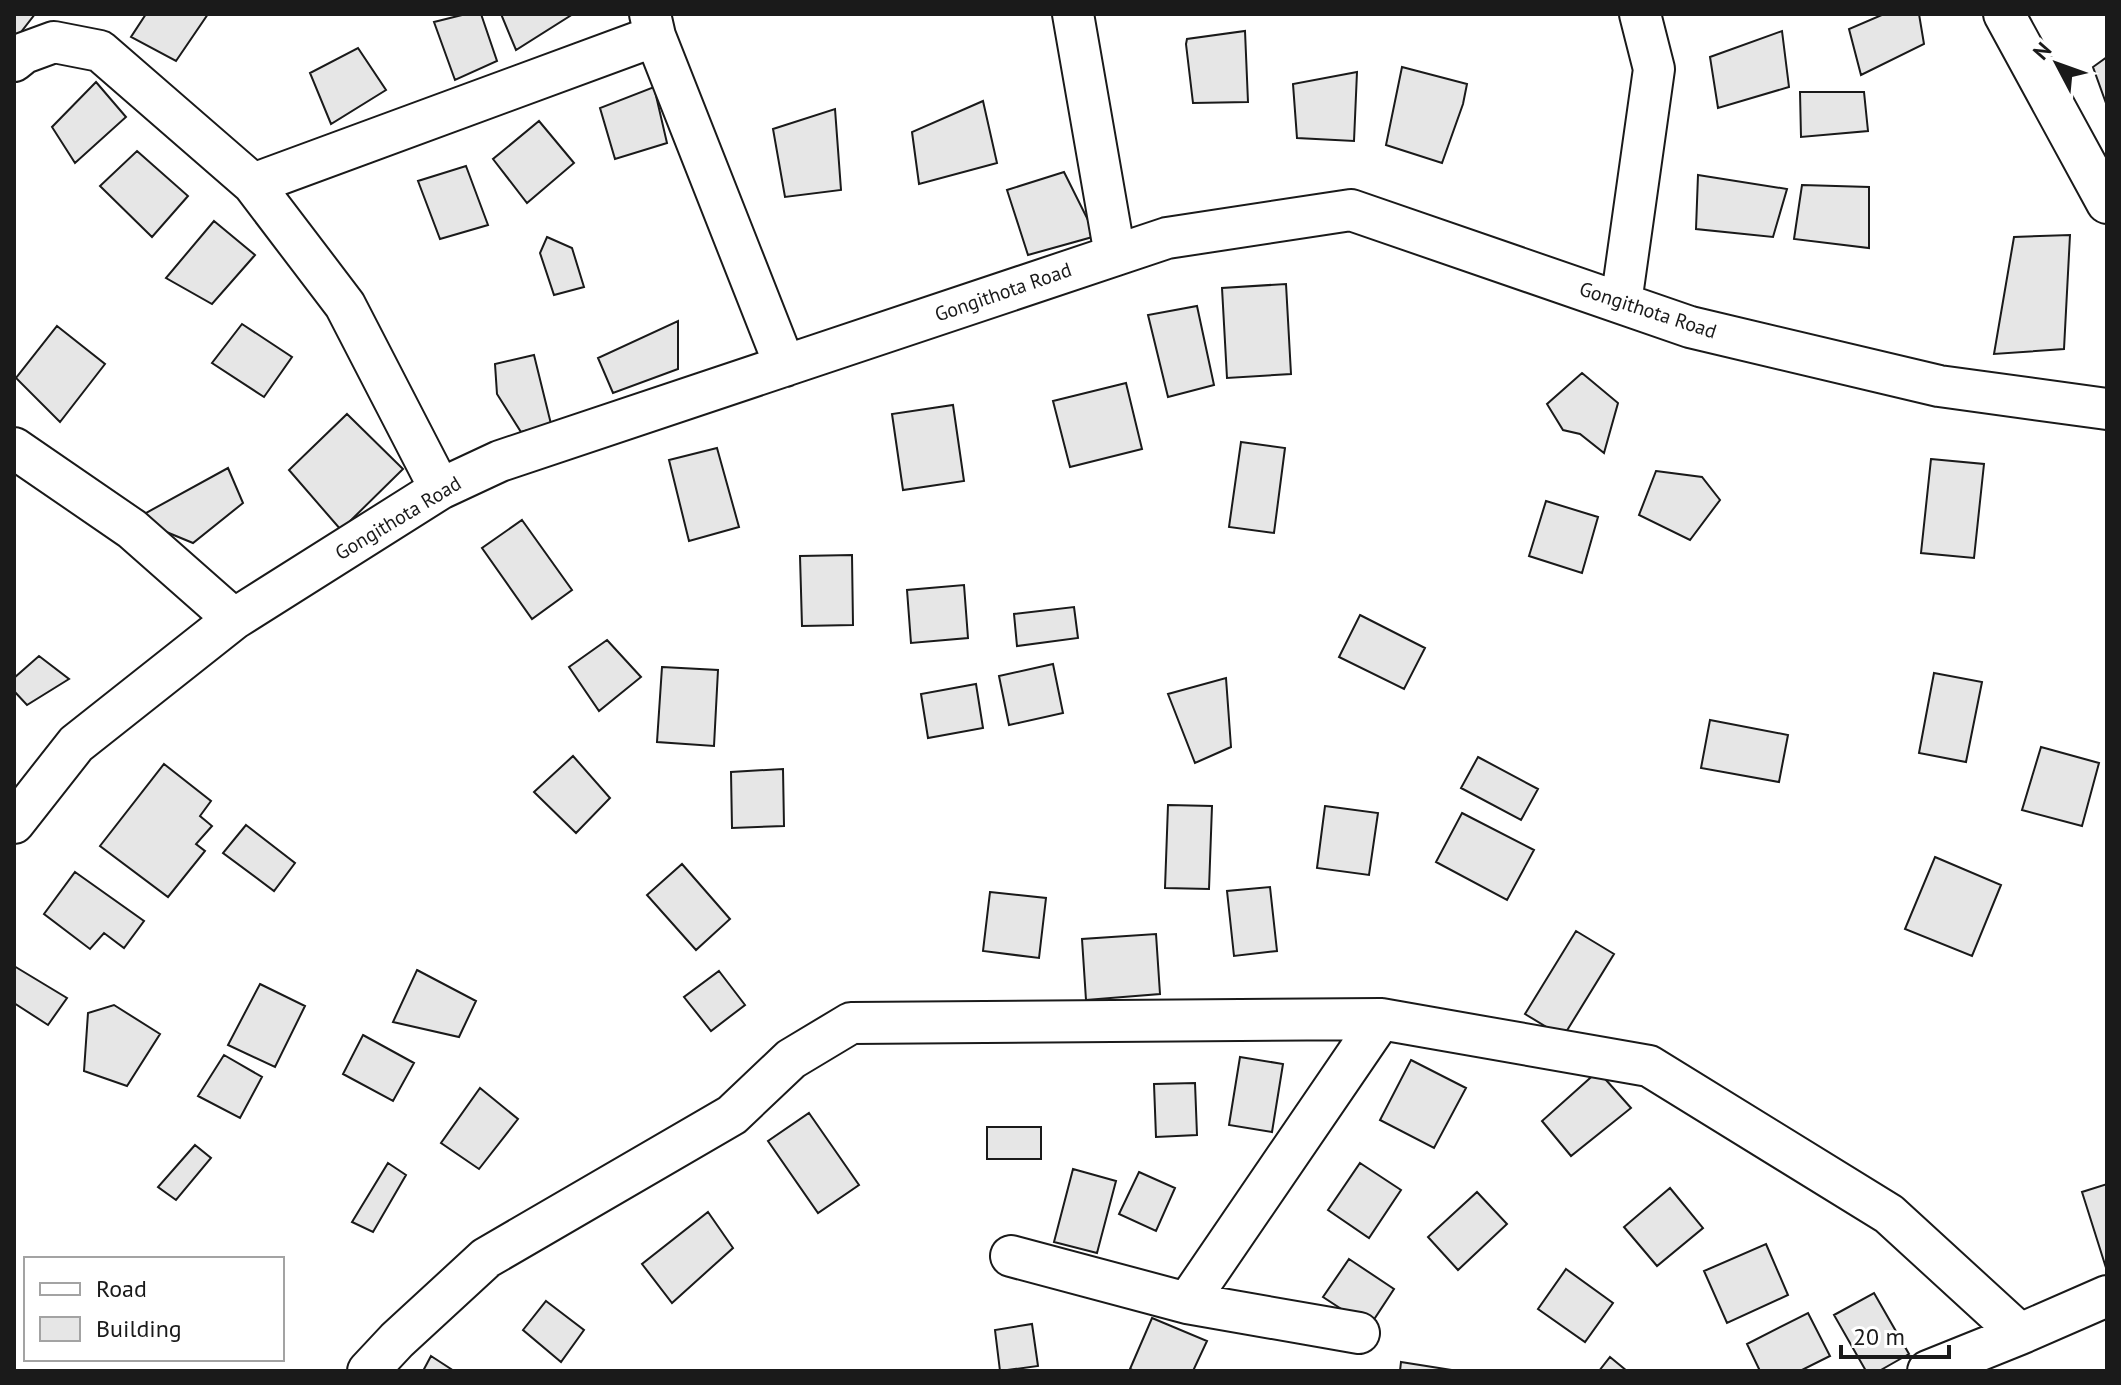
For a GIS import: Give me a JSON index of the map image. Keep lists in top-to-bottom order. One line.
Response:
{"streets":{"street":["Gongithota Road"]},"legend":["Road","Building"],"scale_bar":"20 m","north":"top left"}
